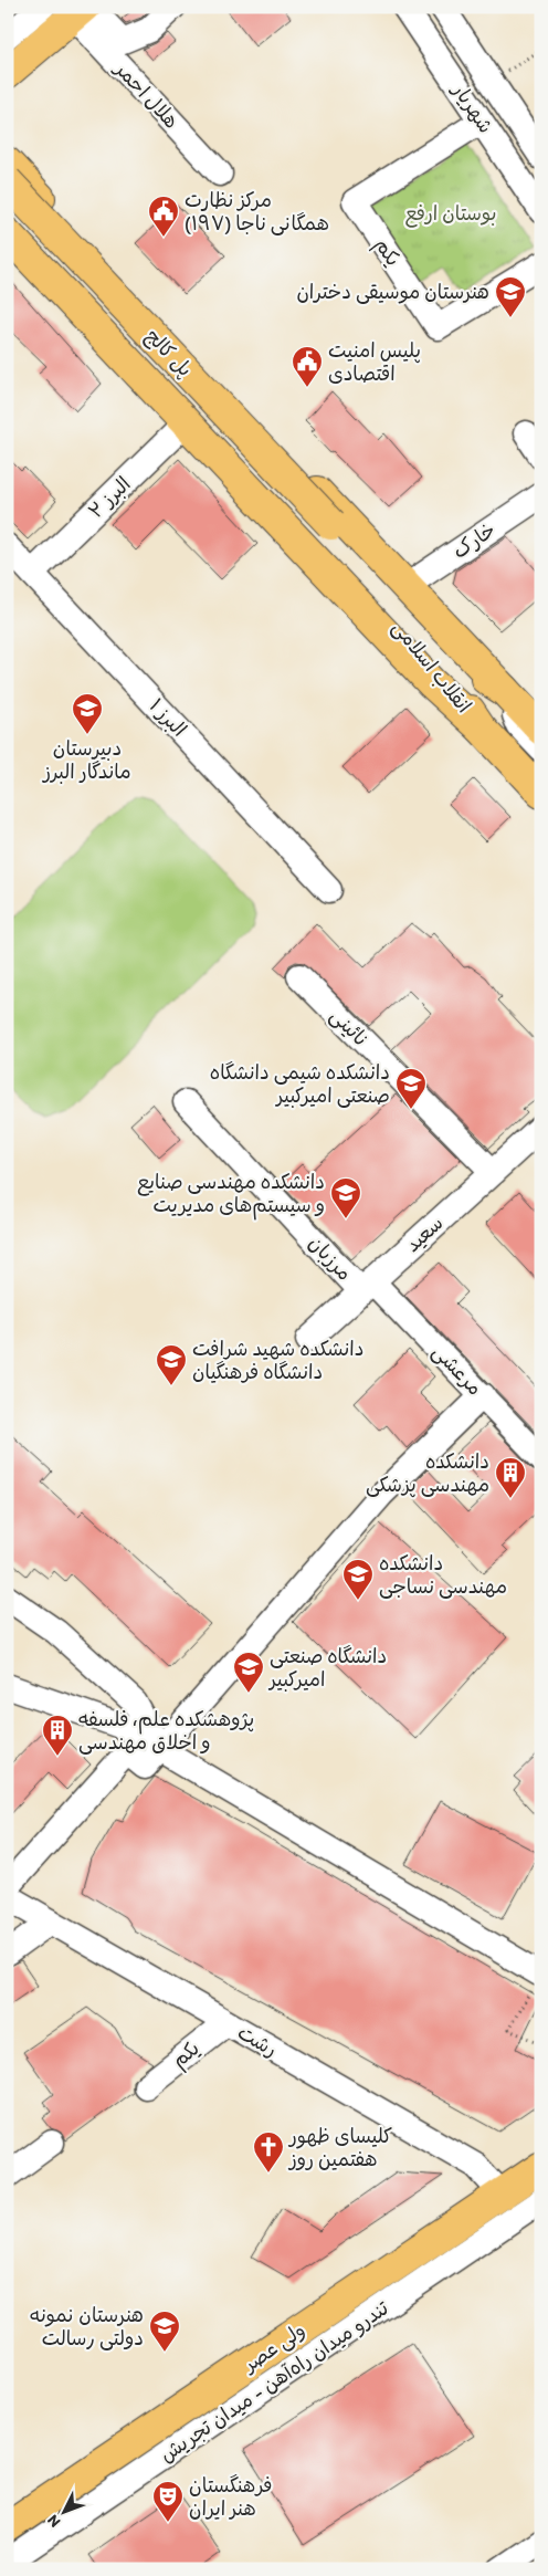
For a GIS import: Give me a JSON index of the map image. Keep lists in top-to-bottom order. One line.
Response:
{"streets":{"main road":["پل کالج","انقلاب اسلامی","ولی عصر"],"street":["هلال احمر","شهریار","یکم","البرز ۲","خارک","البرز ۱","نائینی","سعید","مرزبان","مرعشی","رشت","تندرو میدان راه‌آهن - میدان تجریش"]},"crossings":[["شهریار","یکم"],["یکم","رشت"],["پل کالج","انقلاب اسلامی"],["البرز ۲","البرز ۱"],["نائینی","سعید"],["سعید","مرزبان"],["سعید","مرعشی"],["مرزبان","مرعشی"],["رشت","ولی عصر"]],"parks":["بوستان ارفع"],"places":{"public building":["مرکز نظارت همگانی ناجا (۱۹۷)","پلیس امنیت اقتصادی"],"school or university":["هنرستان موسیقی دختران","دبیرستان ماندگار البرز","دانشکده شیمی دانشگاه صنعتی امیرکبیر","دانشکده مهندسی صنایع و سیستم‌های مدیریت","دانشکده شهید شرافت دانشگاه فرهنگیان","دانشکده مهندسی نساجی","دانشگاه صنعتی امیرکبیر","هنرستان نمونه دولتی رسالت"],"building":["دانشکده مهندسی پزشکی","پژوهشکده علم، فلسفه و اخلاق مهندسی"],"church":["کلیسای ظهور هفتمین روز"],"theatre":["فرهنگستان هنر ایران"]},"north":"bottom left"}
